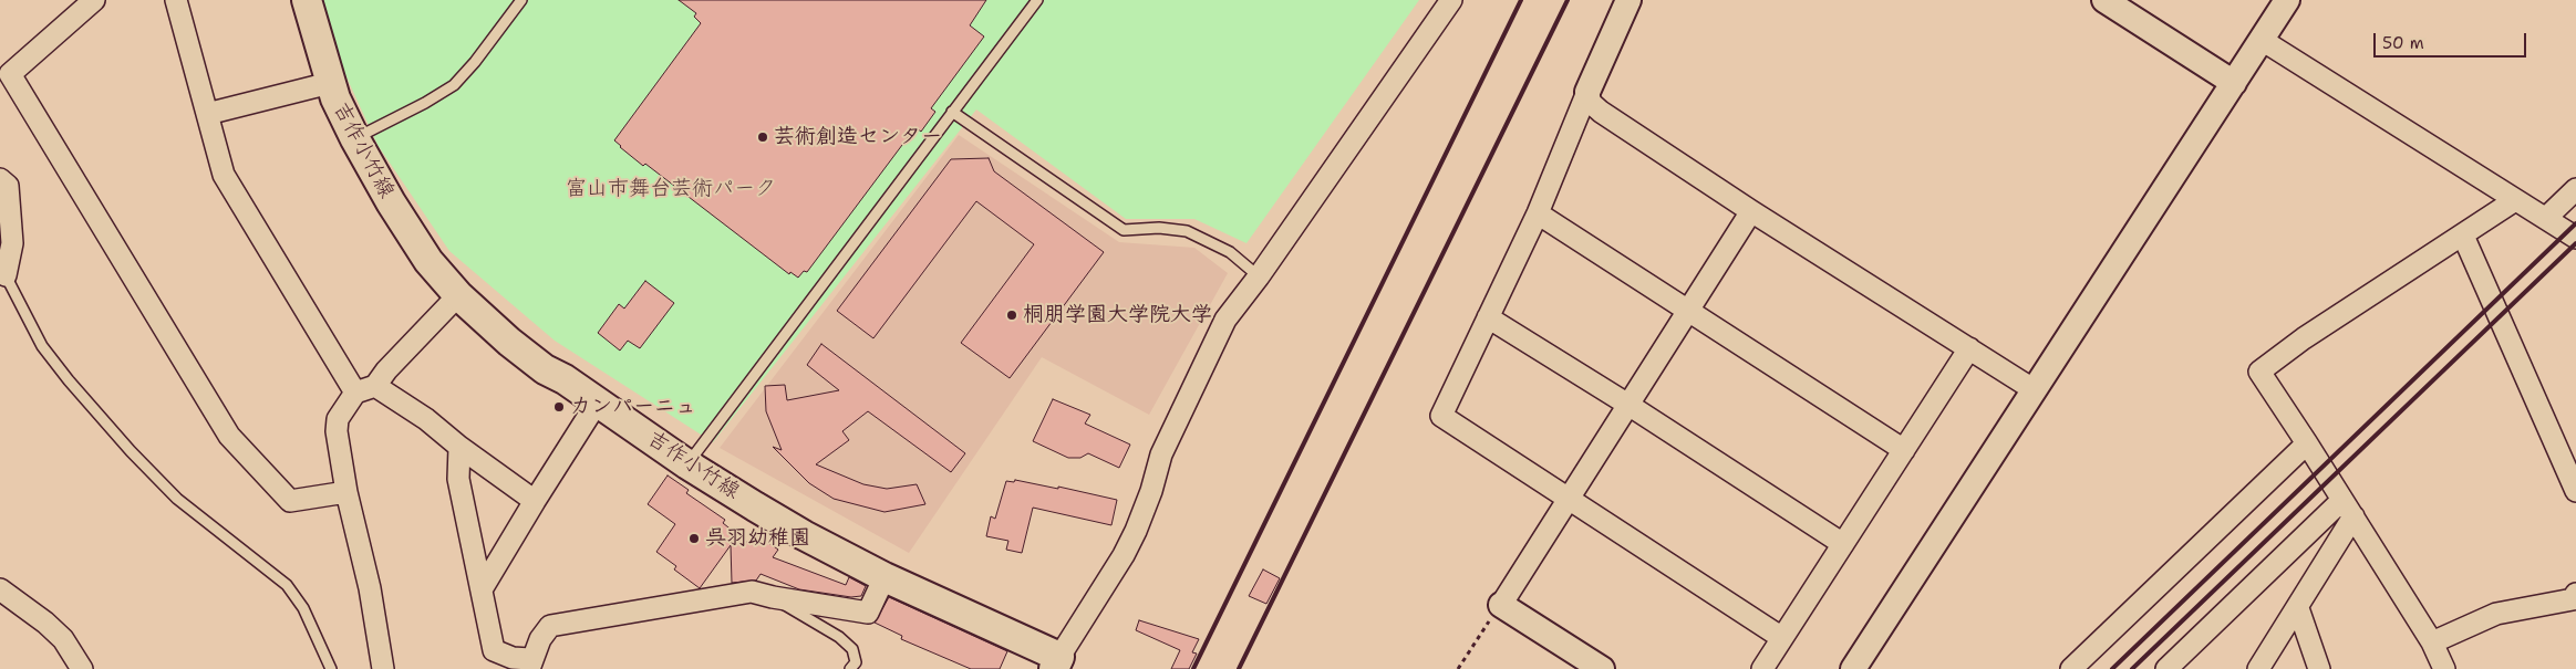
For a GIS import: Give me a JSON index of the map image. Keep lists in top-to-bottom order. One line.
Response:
{"streets":{"main road":["吉作小竹線"]},"parks":["富山市舞台芸術パーク"],"places":["芸術創造センター","桐朋学園大学院大学","カンパーニュ","呉羽幼稚園"],"scale_bar":"50 m"}
